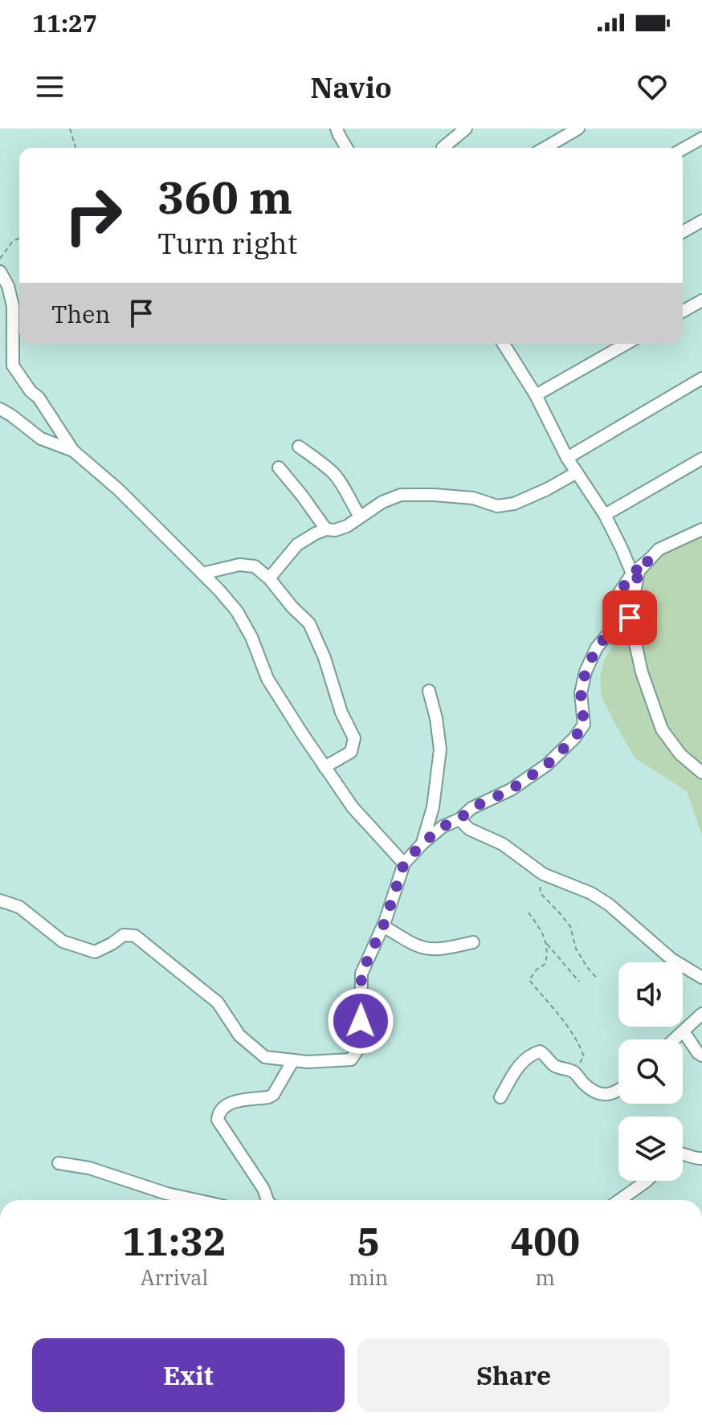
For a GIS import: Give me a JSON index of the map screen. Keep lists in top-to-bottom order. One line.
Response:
{"page":{"status":"11:27","header":"Navio","turn":["360 m","Turn right"],"then":"Then","eta":["11:32","Arrival","5","min","400","m"],"buttons":["Exit","Share"]}}
